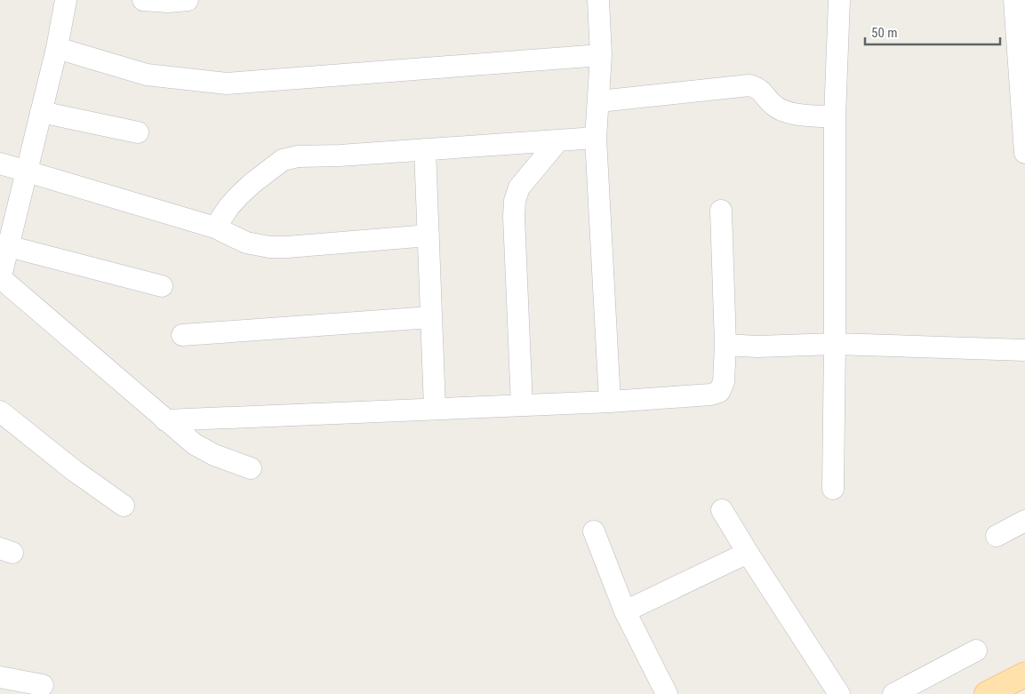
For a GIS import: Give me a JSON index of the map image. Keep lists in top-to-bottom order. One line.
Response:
{"scale_bar":"50 m"}
